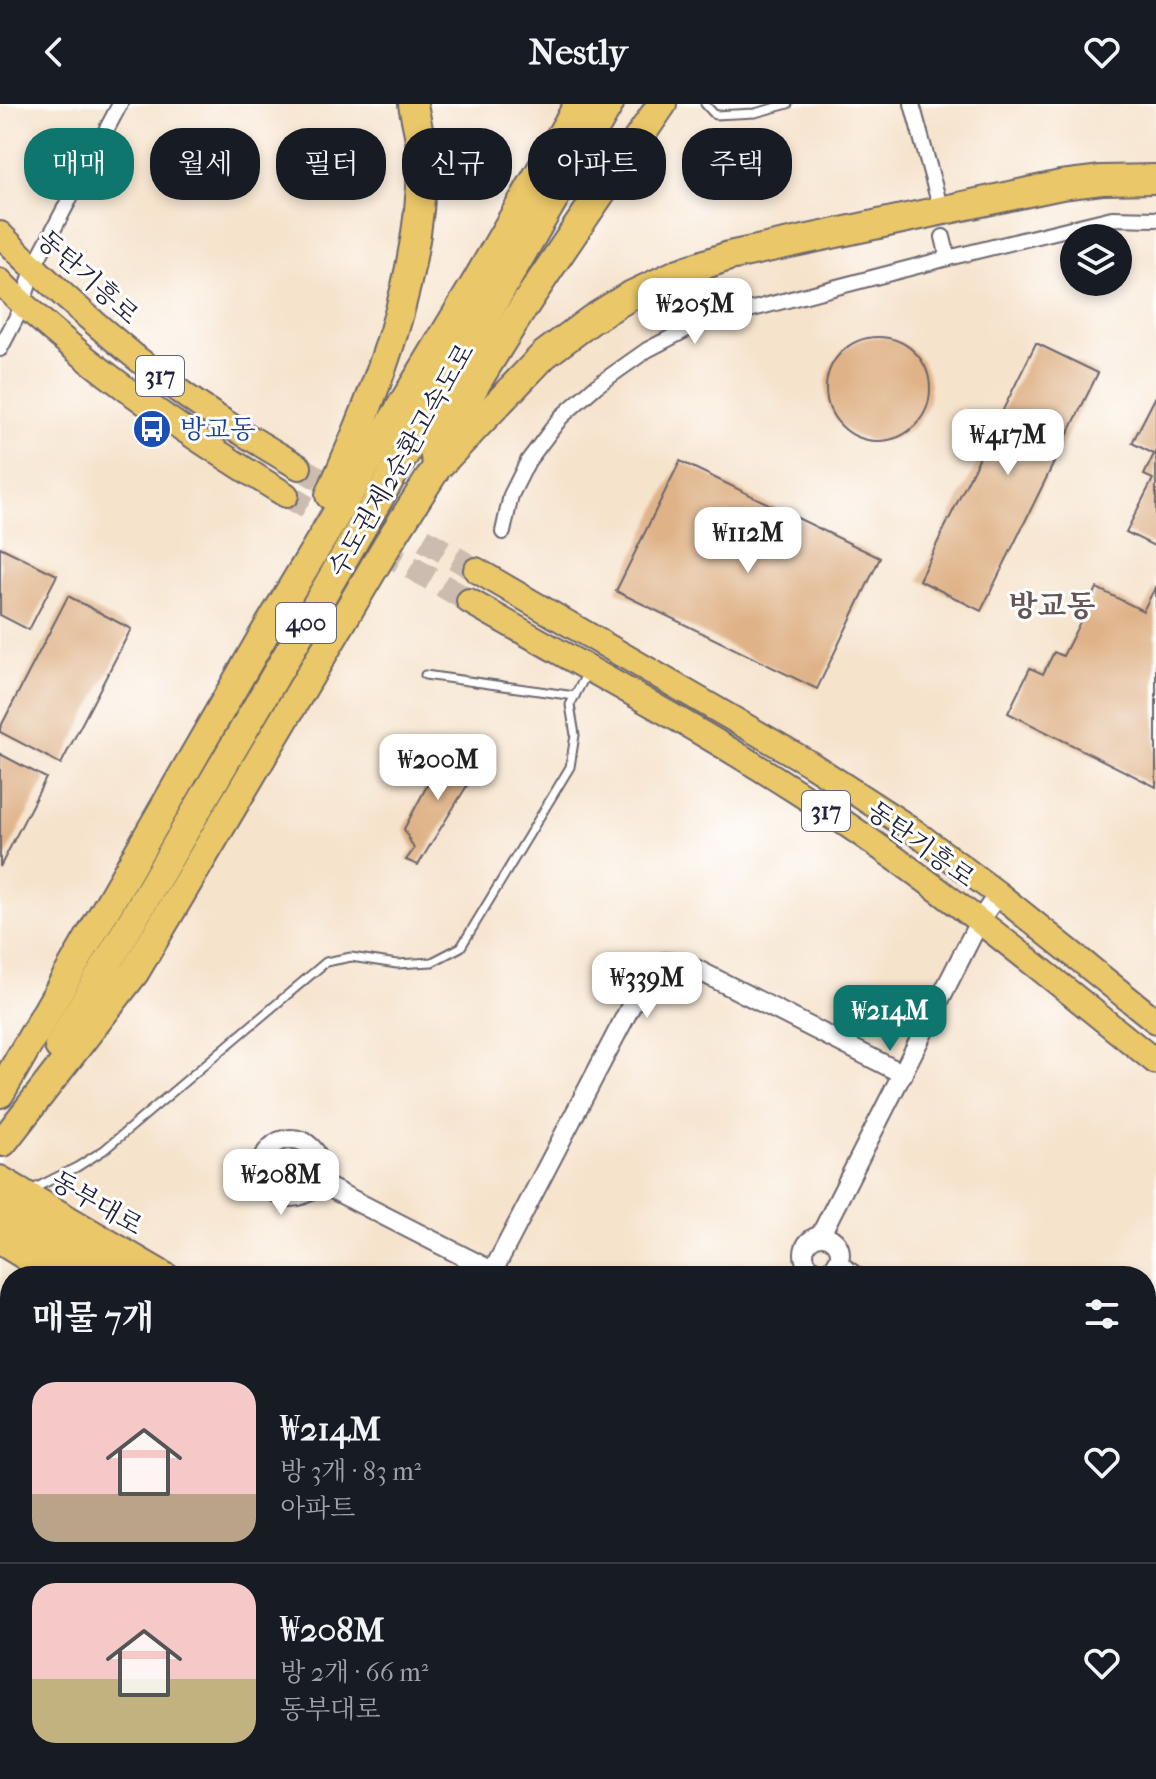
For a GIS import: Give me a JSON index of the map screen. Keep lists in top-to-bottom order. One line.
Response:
{"streets":{"highway":["수도권제2순환고속도로","400"],"main road":["동탄기흥로","317","동부대로"]},"districts":["방교동"],"places":{"bus stop":["방교동"]},"page":{"header":"Nestly","chip":["매매","월세","필터","신규","아파트","주택"],"price":["₩205M","₩417M","₩112M","₩200M","₩339M","₩214M","₩208M"],"heading":"매물 7개","list":[{"name":"₩214M","note":"방 3개 · 83 m² · 아파트"},{"name":"₩208M","note":"방 2개 · 66 m² · 동부대로"}]}}
